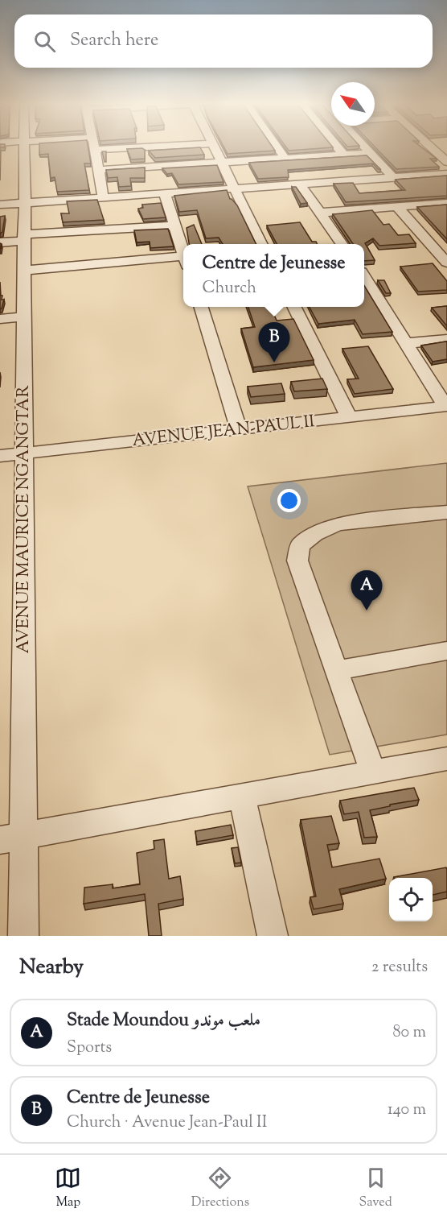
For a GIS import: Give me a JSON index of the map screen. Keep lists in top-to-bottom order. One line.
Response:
{"streets":{"street":["AVENUE JEAN-PAUL II","AVENUE MAURICE NGANGTAR"]},"crossings":[["AVENUE JEAN-PAUL II","AVENUE MAURICE NGANGTAR"]],"north":"top left","page":{"search":"Search here","popup":["Centre de Jeunesse","Church"],"pins":["B","A"],"heading":["Nearby","2 results"],"list":[{"mark":"A","name":"Stade Moundou ملعب موندو","note":"Sports","value":"80 m"},{"mark":"B","name":"Centre de Jeunesse","note":"Church · Avenue Jean-Paul II","value":"140 m"}],"nav":["Map","Directions","Saved"]}}
